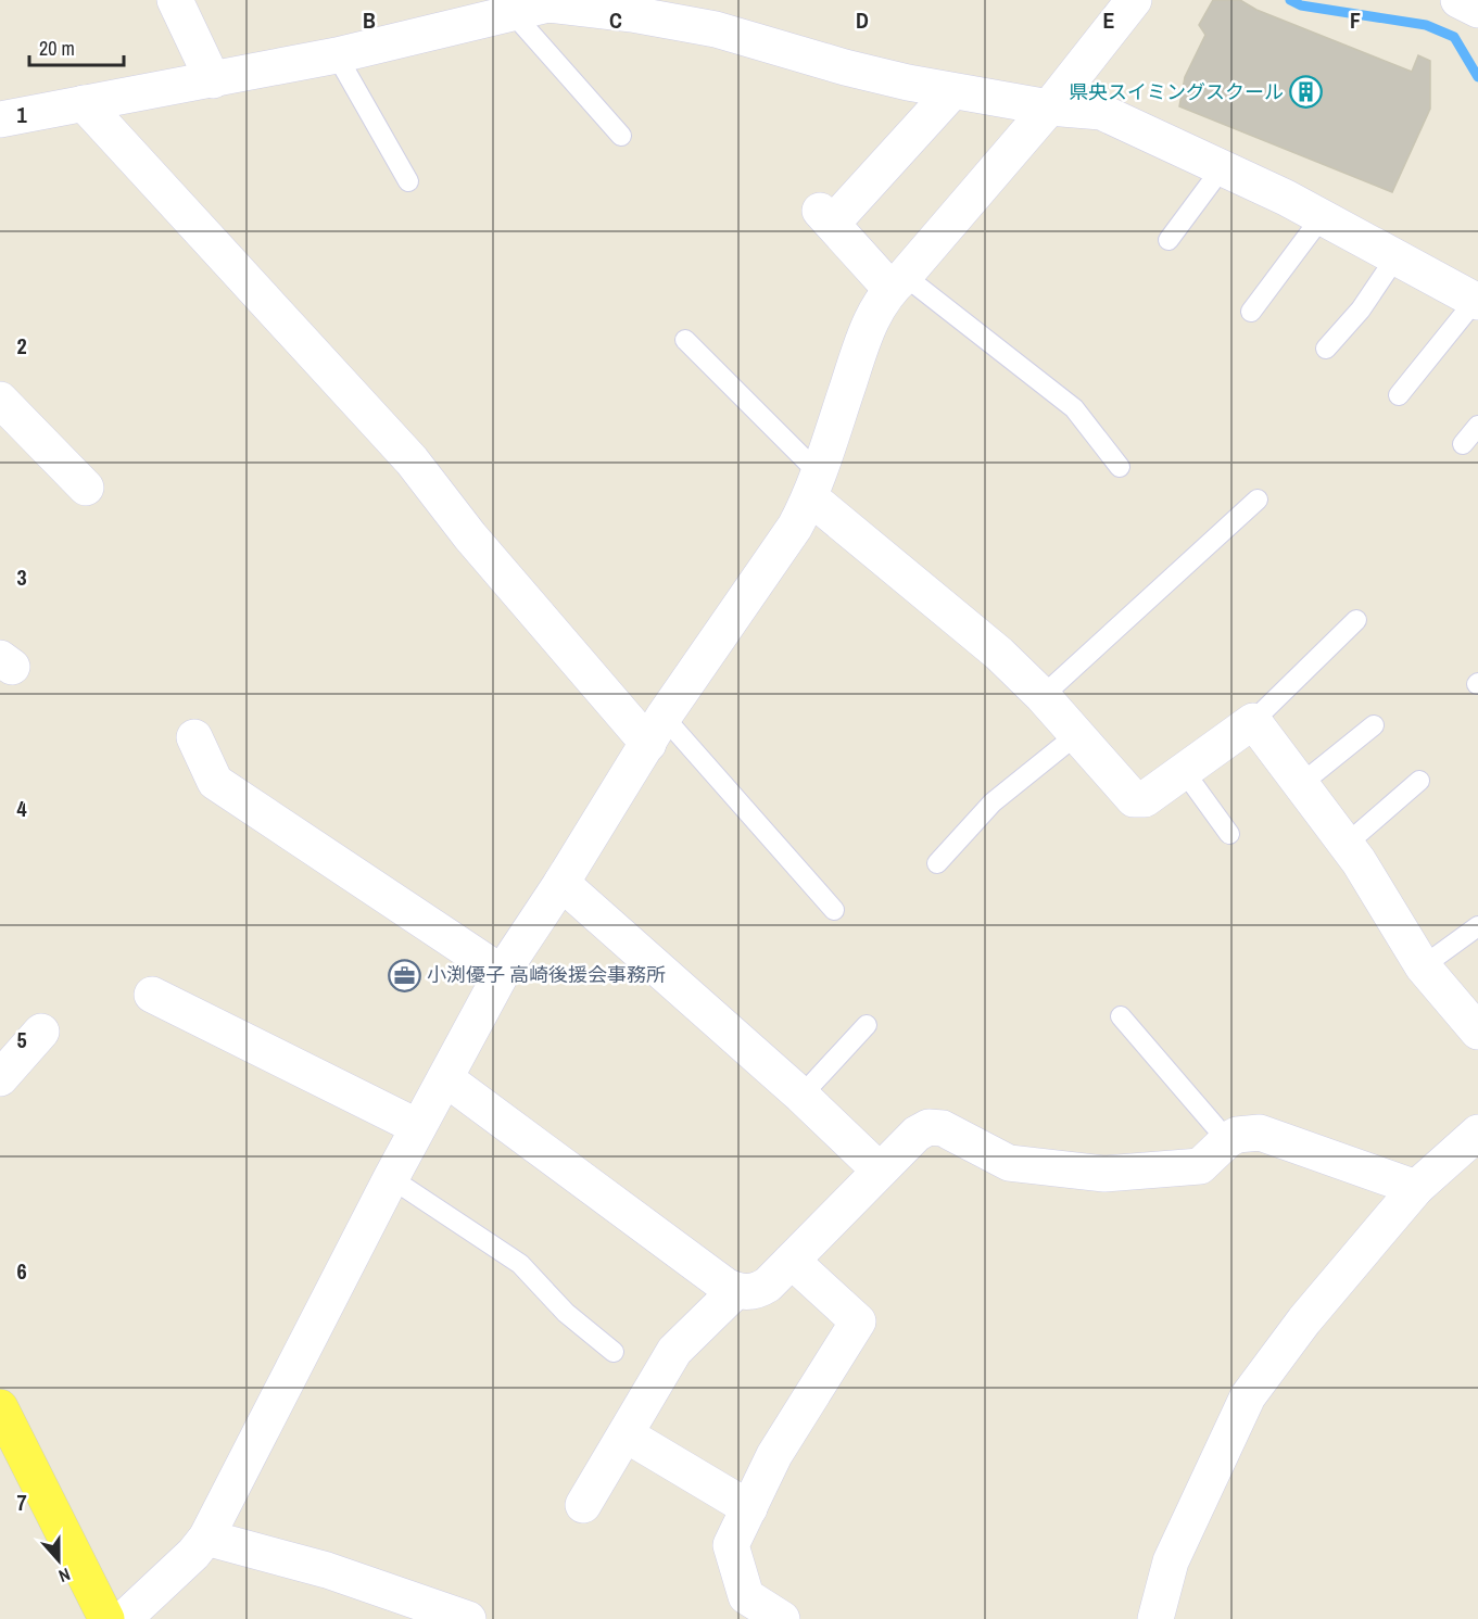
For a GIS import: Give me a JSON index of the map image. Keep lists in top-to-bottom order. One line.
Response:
{"places":{"building":["県央スイミングスクール"],"office":["小渕優子 高崎後援会事務所"]},"scale_bar":"20 m","north":"bottom","grid":{"columns":["B","C","D","E","F"],"rows":["1","2","3","4","5","6","7"]}}
